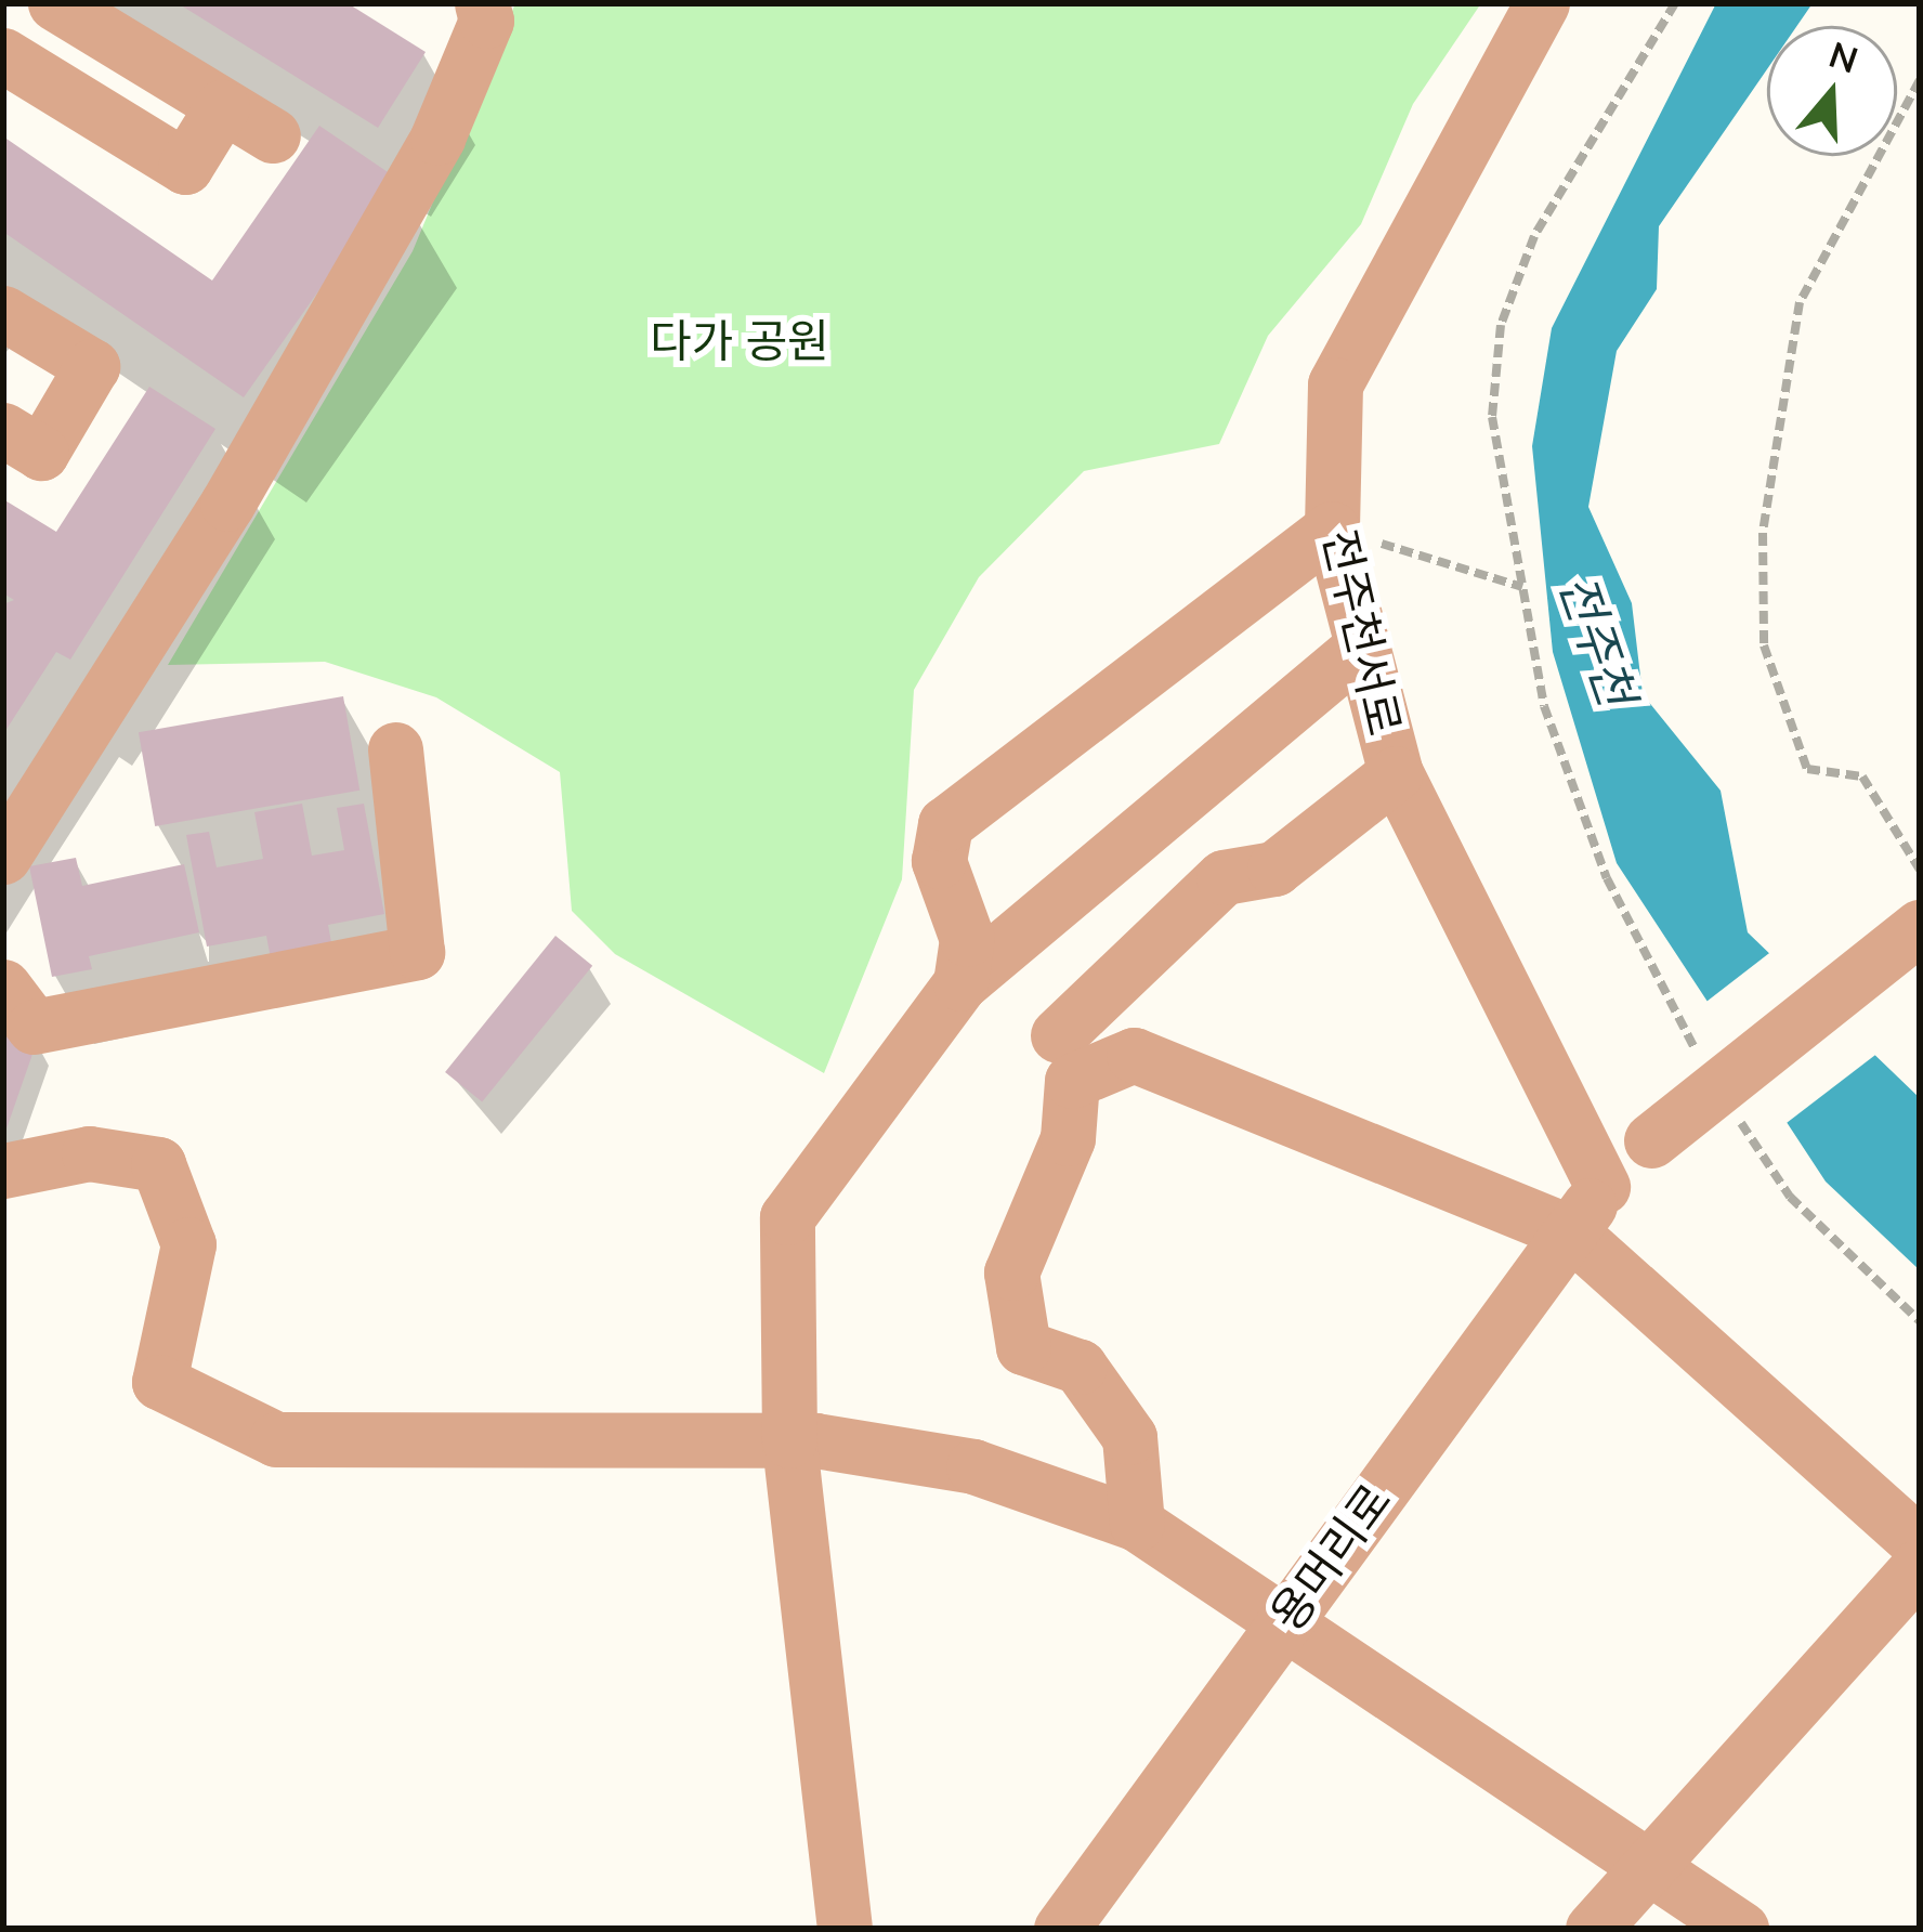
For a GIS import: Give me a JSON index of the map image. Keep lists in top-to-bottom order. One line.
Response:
{"streets":{"street":["전주천서로","용머리로"]},"crossings":[["전주천서로","용머리로"]],"water":["전주천"],"parks":["다가 공원"],"north":"top"}
